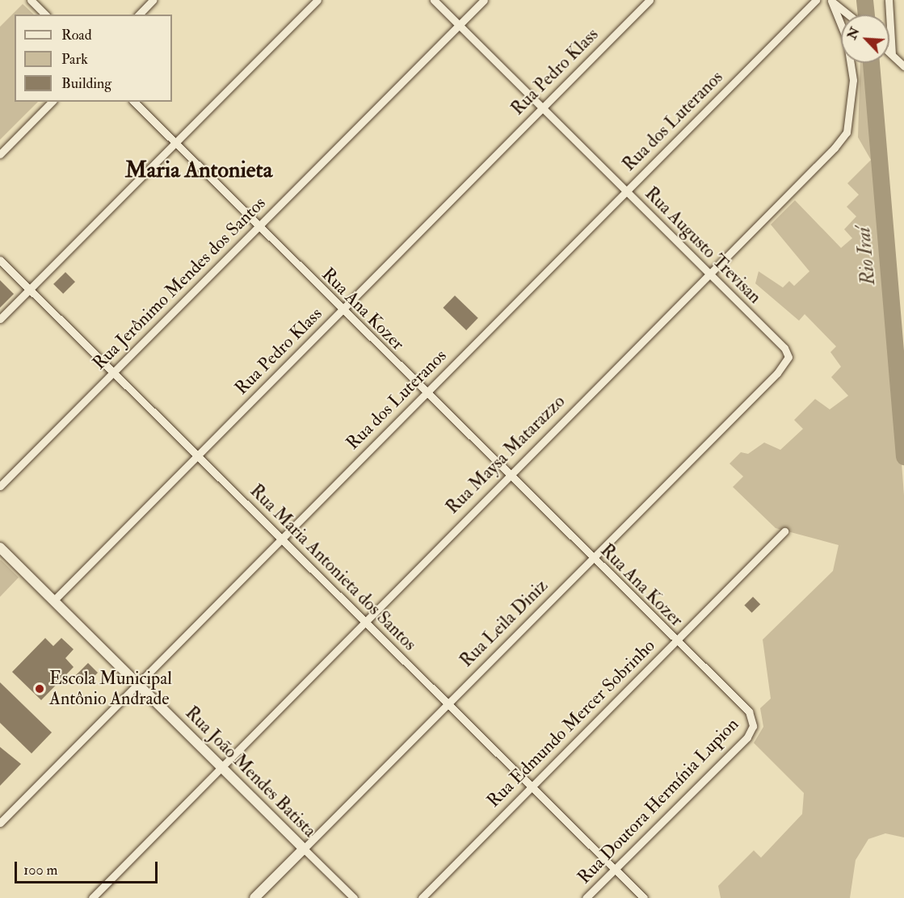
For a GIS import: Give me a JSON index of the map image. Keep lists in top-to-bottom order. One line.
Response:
{"streets":{"street":["Rua Pedro Klass","Rua dos Luteranos","Rua Augusto Trevisan","Rua Jerônimo Mendes dos Santos","Rua Ana Kozer","Rua Maysa Matarazzo","Rua Maria Antonieta dos Santos","Rua Leila Diniz","Rua Edmundo Mercer Sobrinho","Rua João Mendes Batista","Rua Doutora Hermínia Lupion"]},"crossings":[["Rua Pedro Klass","Rua Augusto Trevisan"],["Rua Pedro Klass","Rua Ana Kozer"],["Rua Pedro Klass","Rua Maria Antonieta dos Santos"],["Rua Pedro Klass","Rua João Mendes Batista"],["Rua dos Luteranos","Rua Augusto Trevisan"],["Rua dos Luteranos","Rua Ana Kozer"],["Rua dos Luteranos","Rua Maria Antonieta dos Santos"],["Rua dos Luteranos","Rua João Mendes Batista"],["Rua Augusto Trevisan","Rua Jerônimo Mendes dos Santos"],["Rua Augusto Trevisan","Rua Maysa Matarazzo"],["Rua Augusto Trevisan","Rua Leila Diniz"],["Rua Jerônimo Mendes dos Santos","Rua Ana Kozer"],["Rua Jerônimo Mendes dos Santos","Rua Maria Antonieta dos Santos"],["Rua Ana Kozer","Rua Maysa Matarazzo"],["Rua Ana Kozer","Rua Leila Diniz"],["Rua Ana Kozer","Rua Edmundo Mercer Sobrinho"],["Rua Ana Kozer","Rua Doutora Hermínia Lupion"],["Rua Maysa Matarazzo","Rua Maria Antonieta dos Santos"],["Rua Maysa Matarazzo","Rua João Mendes Batista"],["Rua Maria Antonieta dos Santos","Rua Leila Diniz"],["Rua Maria Antonieta dos Santos","Rua Edmundo Mercer Sobrinho"],["Rua Maria Antonieta dos Santos","Rua Doutora Hermínia Lupion"],["Rua Leila Diniz","Rua João Mendes Batista"]],"districts":["Maria Antonieta"],"water":["Rio Iraí"],"places":["Escola Municipal Antônio Andrade"],"legend":["Road","Park","Building"],"scale_bar":"100 m","north":"top left"}
